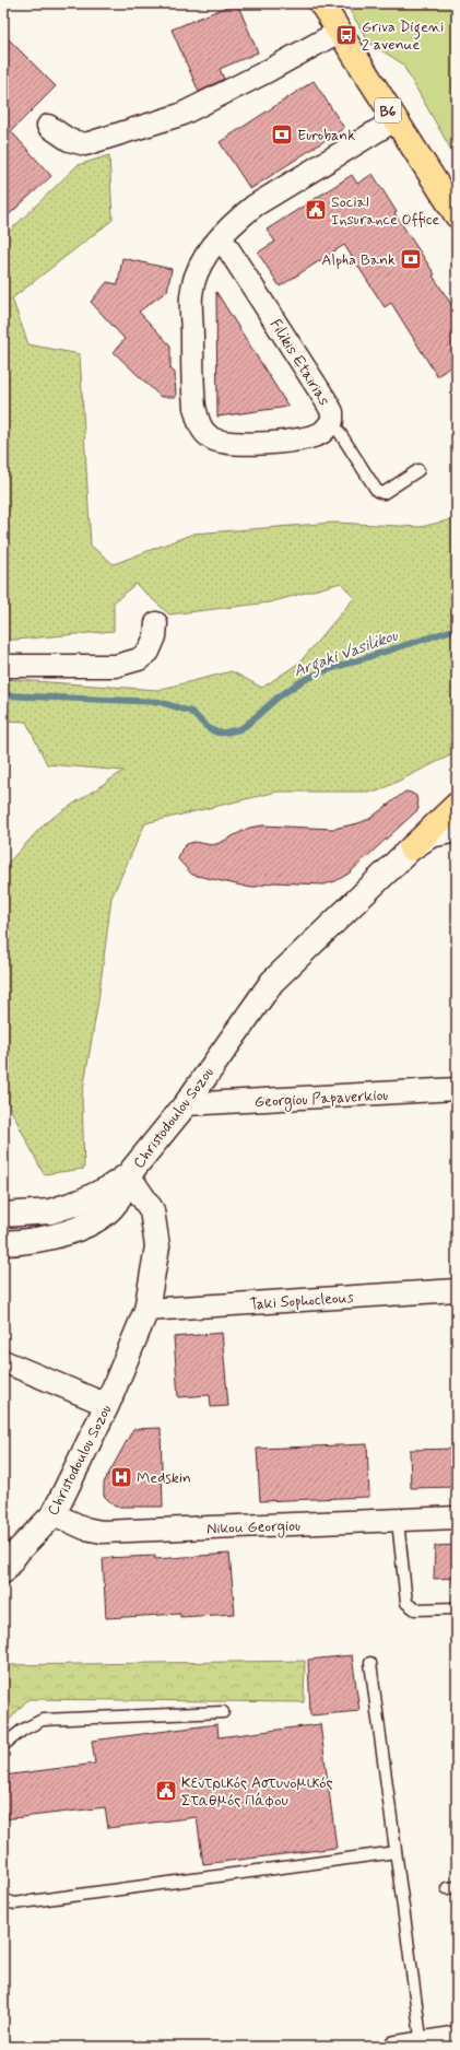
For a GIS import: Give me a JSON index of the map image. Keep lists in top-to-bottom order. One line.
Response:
{"streets":{"main road":["B6"],"street":["Filikis Etairias","Georgiou Papaverkiou","Christodoulou Sozou","Taki Sophocleous","Nikou Georgiou"]},"crossings":[["B6","Filikis Etairias"],["Georgiou Papaverkiou","Christodoulou Sozou"],["Christodoulou Sozou","Taki Sophocleous"],["Christodoulou Sozou","Nikou Georgiou"]],"water":["Argaki Vasilikou"],"places":{"bus stop":["Griva Digeni 2 avenue"],"bank":["Eurobank","Alpha Bank"],"public building":["Social Insurance Office","Κεντρικός Αστυνομικός Σταθμός Πάφου"],"hospital":["Medskin"]}}
